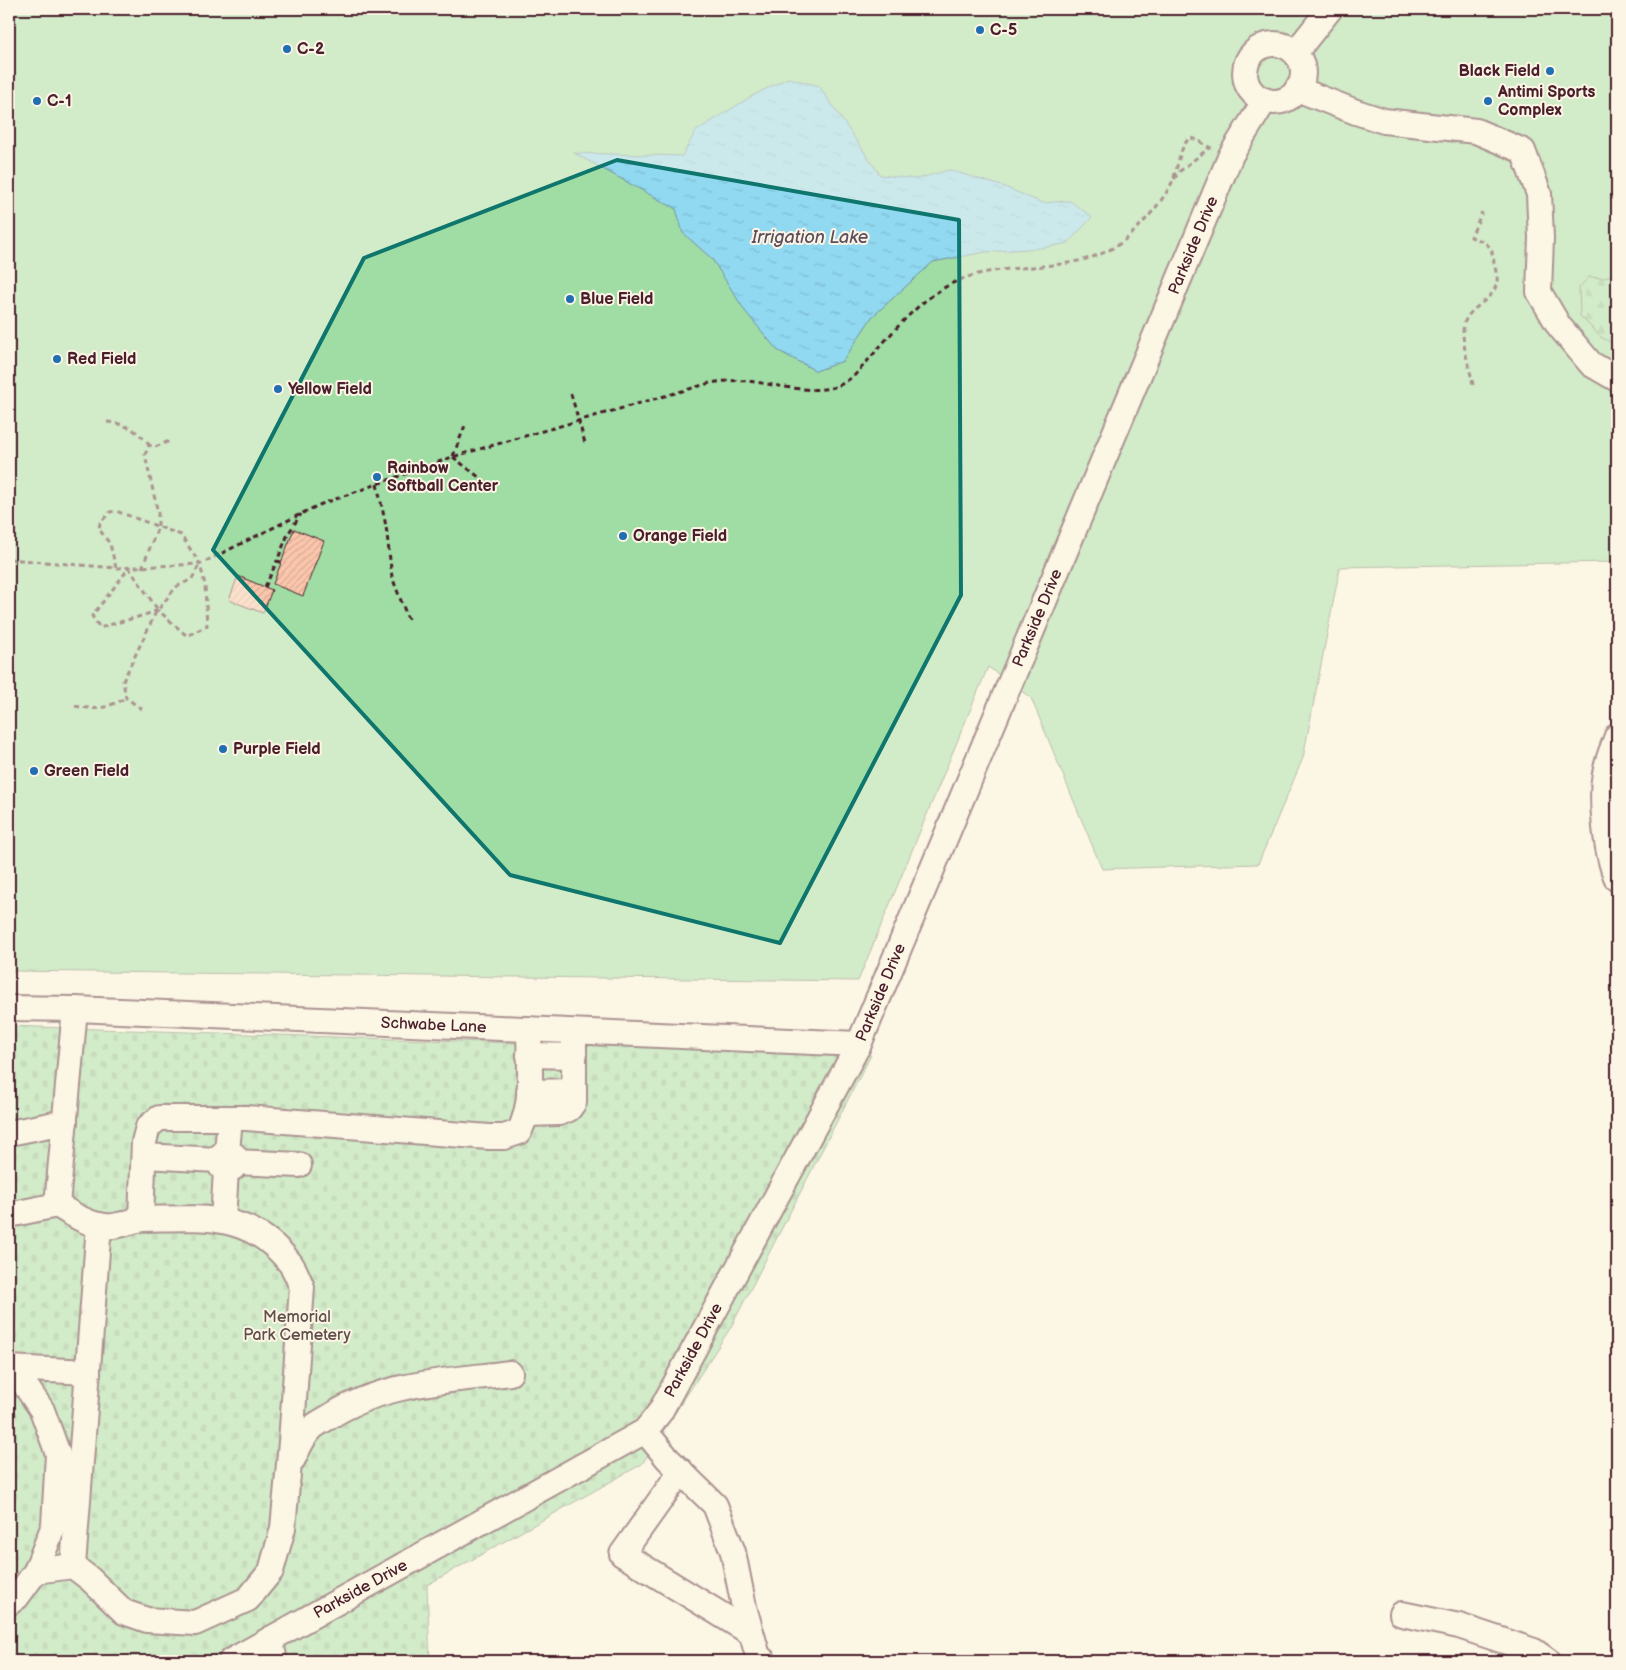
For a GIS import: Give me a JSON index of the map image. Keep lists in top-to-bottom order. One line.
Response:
{"streets":{"street":["Parkside Drive","Schwabe Lane"]},"crossings":[["Parkside Drive","Schwabe Lane"]],"water":["Irrigation Lake"],"parks":["Memorial Park Cemetery"],"places":["C-5","C-2","Black Field","C-1","Antimi Sports Complex","Blue Field","Red Field","Yellow Field","Rainbow Softball Center","Orange Field","Purple Field","Green Field"]}
